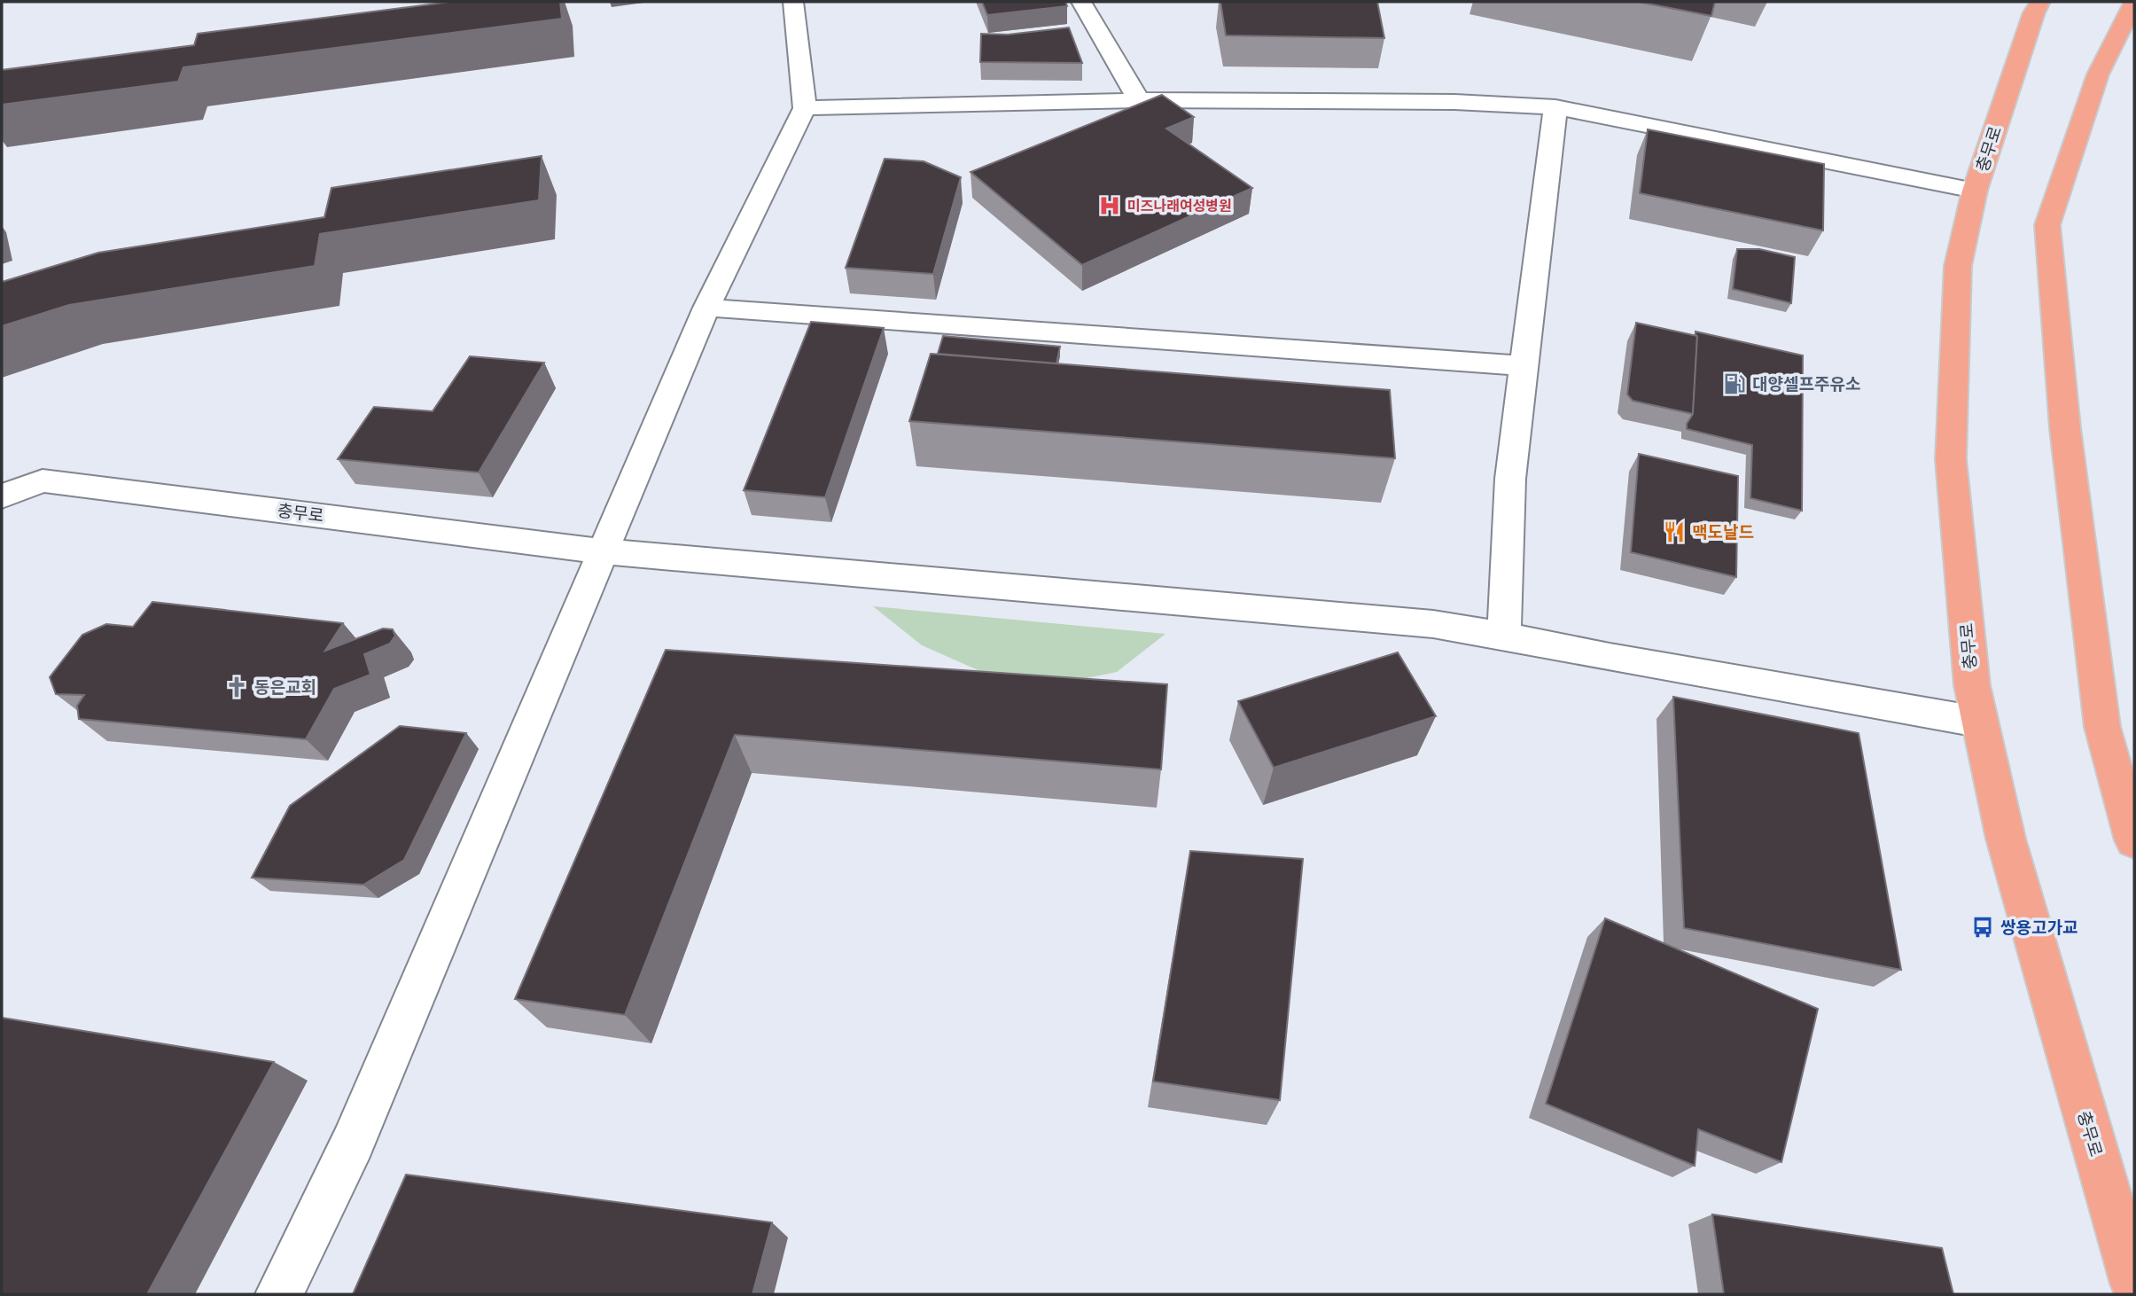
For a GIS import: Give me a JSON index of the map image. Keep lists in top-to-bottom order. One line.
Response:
{"streets":{"main road":["충무로"]},"places":{"hospital":["미즈나래여성병원"],"fuel station":["대양셀프주유소"],"restaurant":["맥도날드"],"church":["동은교회"],"bus stop":["쌍용고가교"]}}
